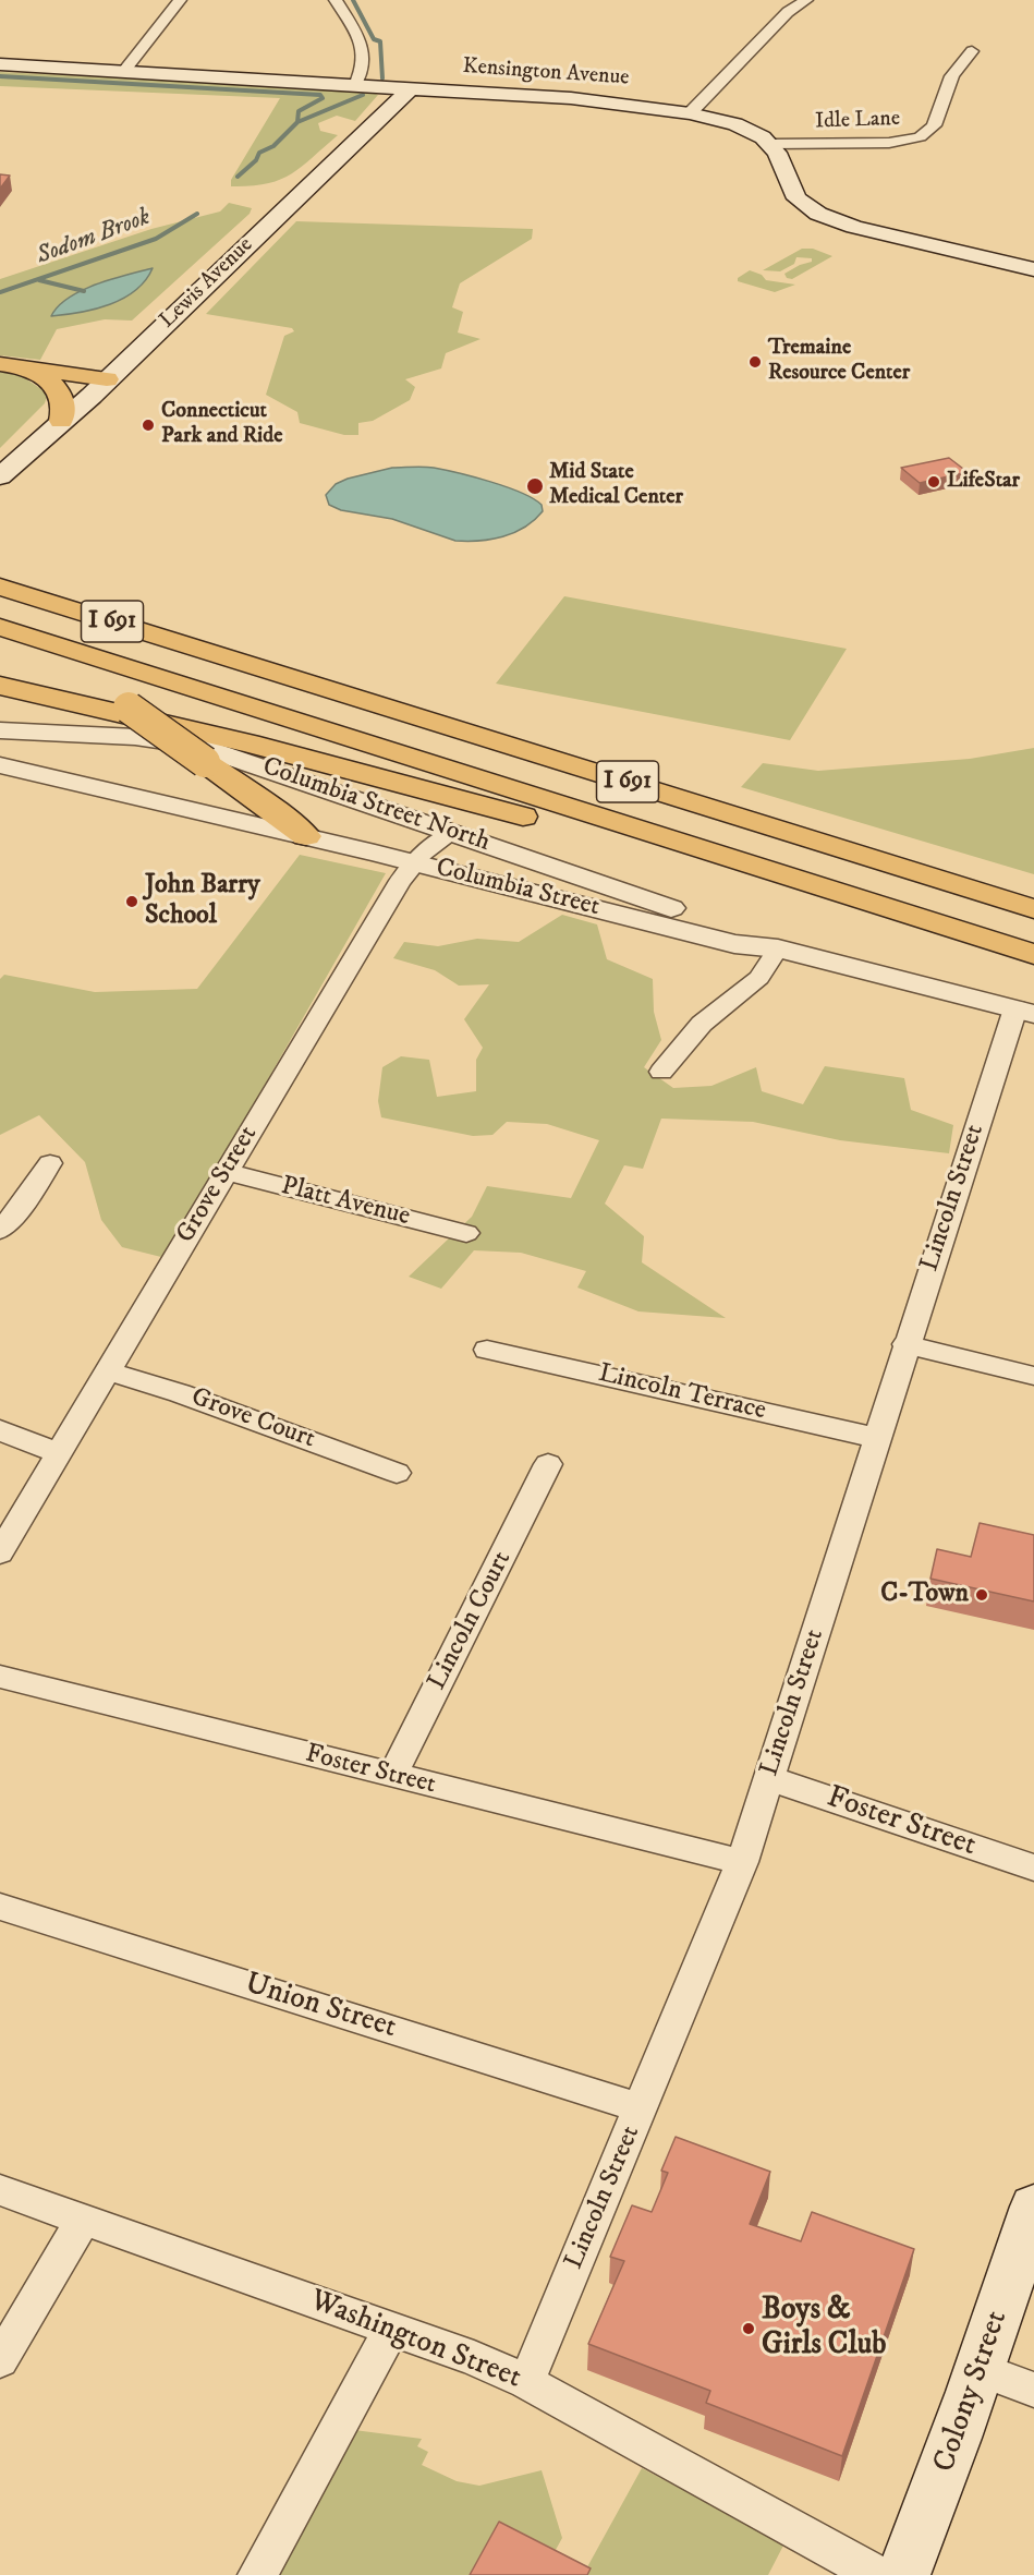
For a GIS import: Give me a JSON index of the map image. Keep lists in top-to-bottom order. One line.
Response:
{"streets":{"highway":["I 691"],"main road":["Kensington Avenue","Lewis Avenue","Colony Street"],"street":["Idle Lane","Columbia Street North","Columbia Street","Grove Street","Lincoln Street","Platt Avenue","Lincoln Terrace","Grove Court","Lincoln Court","Foster Street","Union Street","Washington Street"]},"crossings":[["Kensington Avenue","Idle Lane"],["Kensington Avenue","Lewis Avenue"],["Columbia Street North","Columbia Street"],["Columbia Street North","Grove Street"],["Columbia Street","Grove Street"],["Columbia Street","Lincoln Street"],["Grove Street","Platt Avenue"],["Grove Street","Grove Court"],["Lincoln Street","Lincoln Terrace"],["Lincoln Street","Foster Street"],["Lincoln Street","Union Street"],["Lincoln Street","Washington Street"],["Lincoln Court","Foster Street"]],"water":["Sodom Brook"],"places":["Tremaine Resource Center","Connecticut Park and Ride","LifeStar","Mid State Medical Center","John Barry School","C-Town","Boys & Girls Club"]}
